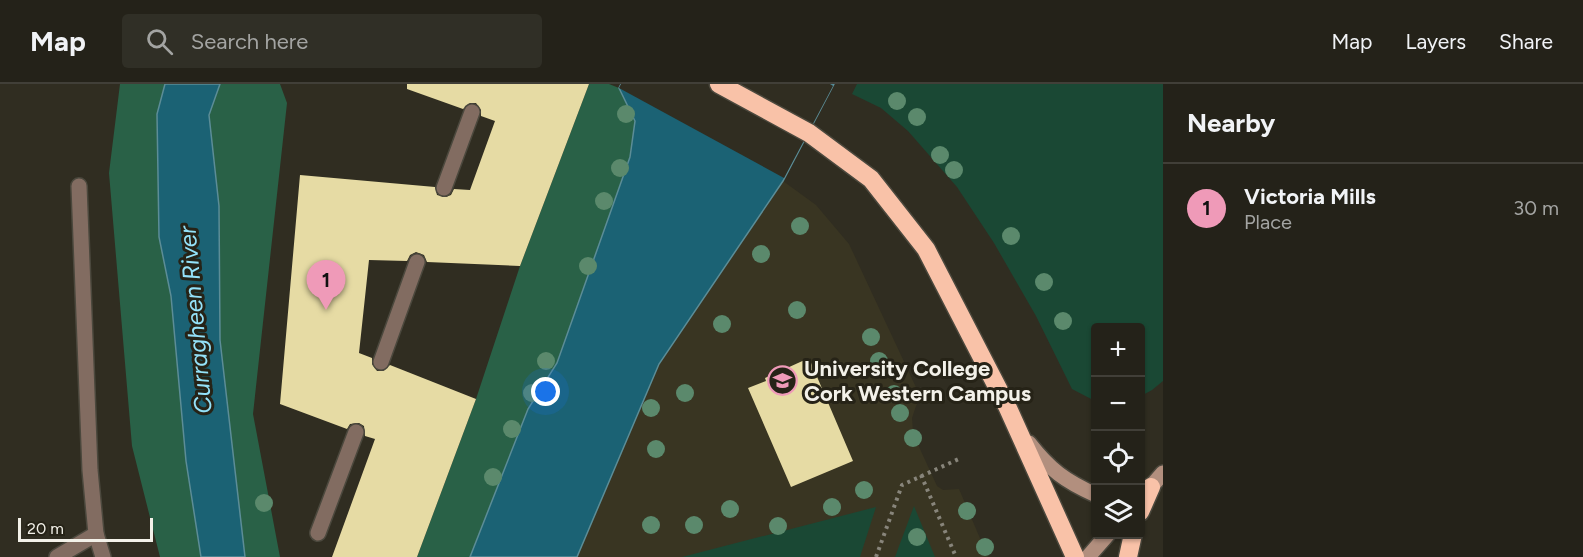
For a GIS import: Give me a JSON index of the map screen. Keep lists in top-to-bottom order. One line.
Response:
{"water":["Curragheen River"],"places":{"school or university":["University College Cork Western Campus"]},"scale_bar":"20 m","page":{"header":"Map","search":"Search here","nav":["Map","Layers","Share"],"heading":"Nearby","list":[{"mark":"1","name":"Victoria Mills","note":"Place","value":"30 m"}],"pins":"1","map_buttons":["+","−"],"scale":"20 m"}}
